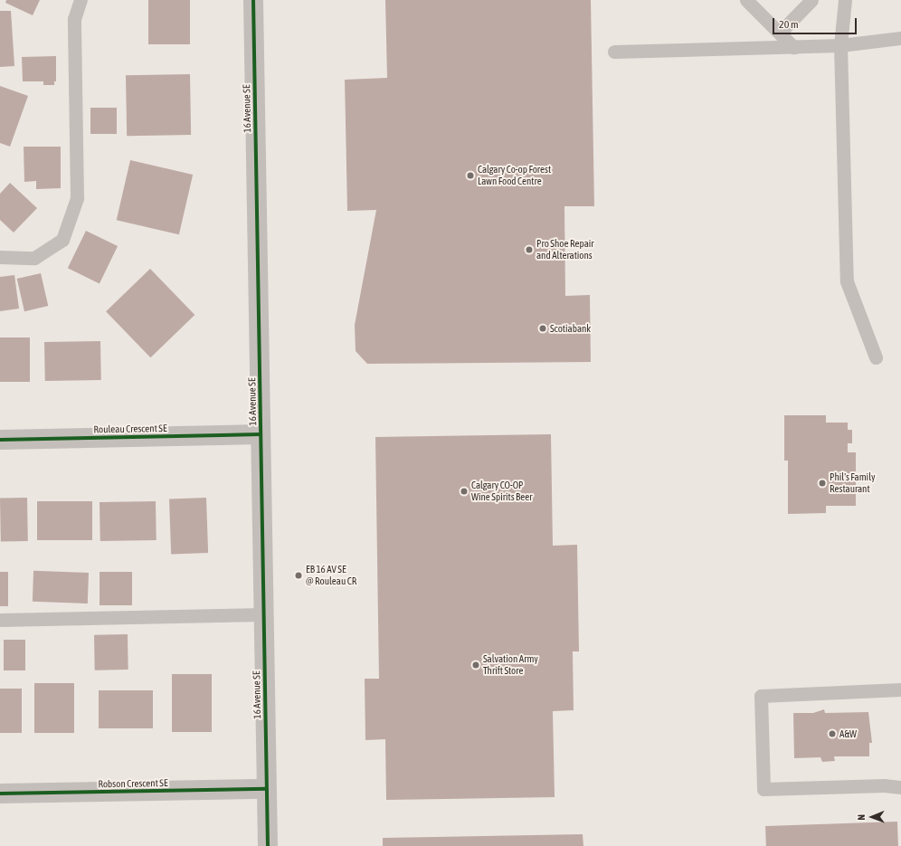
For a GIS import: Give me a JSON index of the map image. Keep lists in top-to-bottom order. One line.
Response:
{"streets":{"street":["16 Avenue SE","Rouleau Crescent SE","Robson Crescent SE"]},"crossings":[["16 Avenue SE","Rouleau Crescent SE"],["16 Avenue SE","Robson Crescent SE"]],"places":["Calgary Co-op Forest Lawn Food Centre","Pro Shoe Repair and Alterations","Scotiabank","Phil's Family Restaurant","Calgary CO-OP Wine Spirits Beer","EB 16 AV SE @ Rouleau CR","Salvation Army Thrift Store","A&W"],"scale_bar":"20 m","north":"left"}
